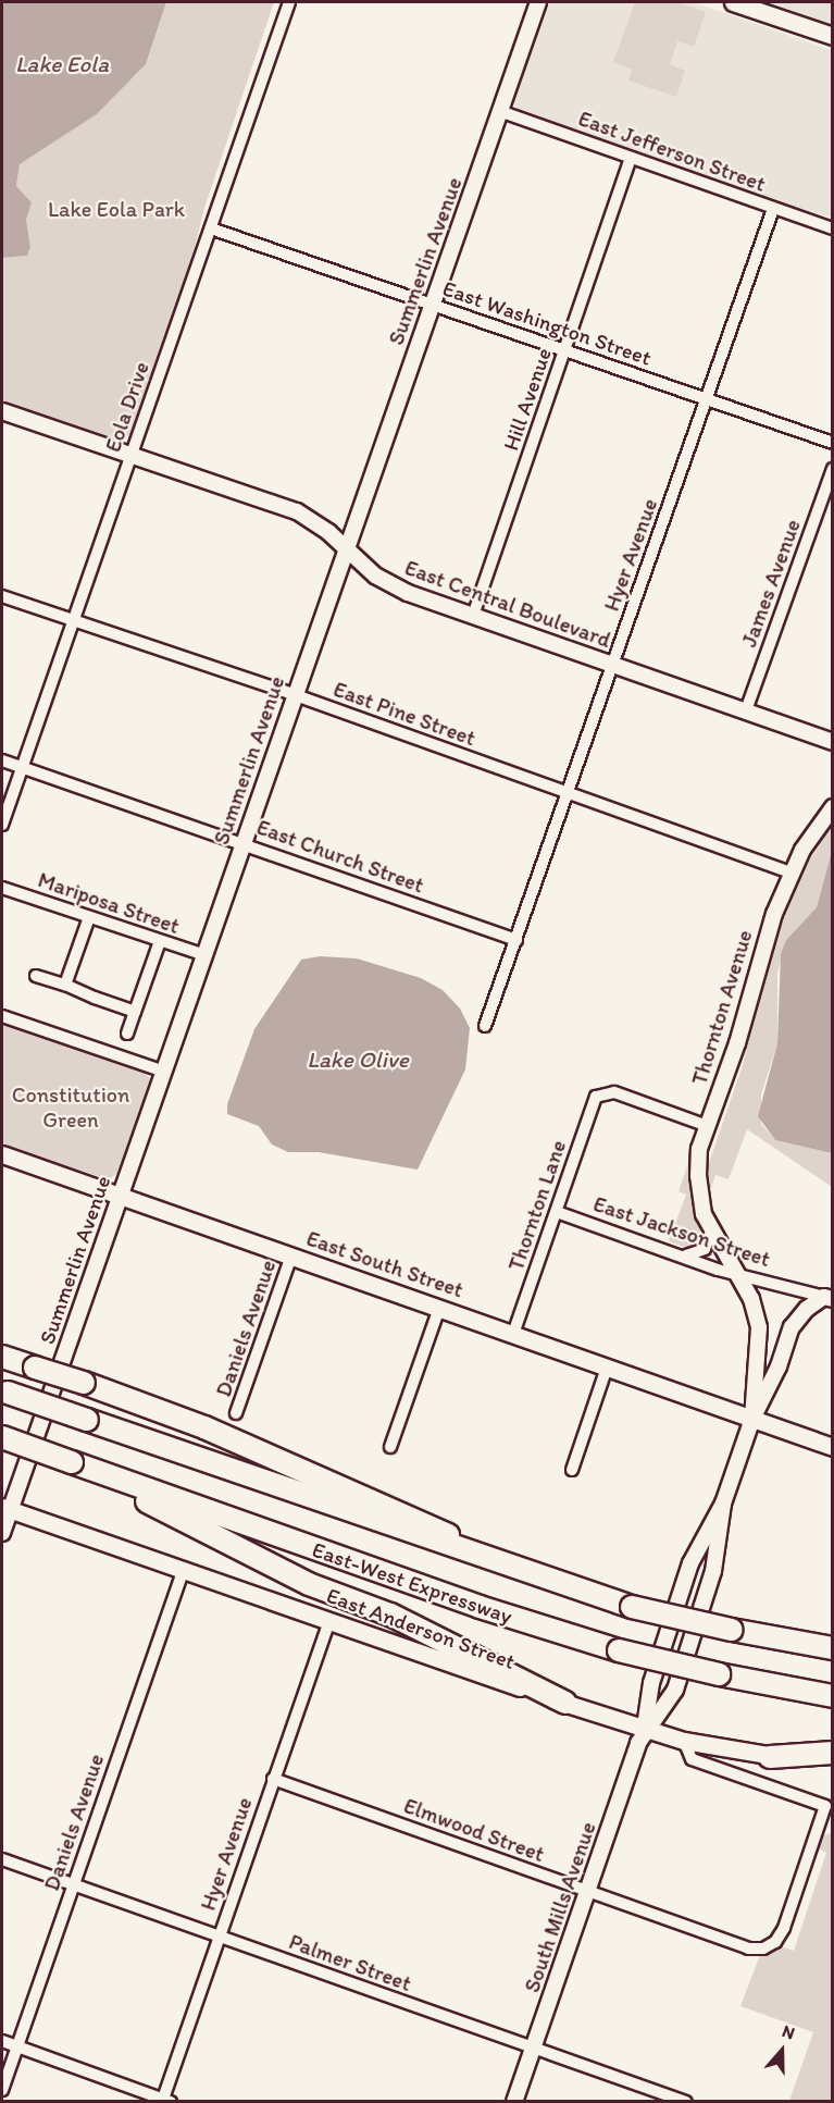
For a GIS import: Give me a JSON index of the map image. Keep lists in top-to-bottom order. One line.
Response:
{"streets":{"highway":["East-West Expressway"],"main road":["East South Street","East Anderson Street"],"street":["East Jefferson Street","Summerlin Avenue","East Washington Street","Hill Avenue","Eola Drive","Hyer Avenue","James Avenue","East Central Boulevard","East Pine Street","East Church Street","Mariposa Street","Thornton Avenue","Thornton Lane","East Jackson Street","Daniels Avenue","Elmwood Street","South Mills Avenue","Palmer Street"]},"crossings":[["East Jefferson Street","Summerlin Avenue"],["East Jefferson Street","Hill Avenue"],["East Jefferson Street","Hyer Avenue"],["Summerlin Avenue","East Washington Street"],["Summerlin Avenue","East Central Boulevard"],["Summerlin Avenue","East Pine Street"],["Summerlin Avenue","East Church Street"],["Summerlin Avenue","Mariposa Street"],["Summerlin Avenue","East South Street"],["Summerlin Avenue","East Anderson Street"],["East Washington Street","Hill Avenue"],["East Washington Street","Eola Drive"],["East Washington Street","Hyer Avenue"],["Hill Avenue","East Central Boulevard"],["Eola Drive","East Central Boulevard"],["Eola Drive","East Pine Street"],["Eola Drive","East Church Street"],["Hyer Avenue","East Central Boulevard"],["Hyer Avenue","East Pine Street"],["Hyer Avenue","East Church Street"],["Hyer Avenue","East Anderson Street"],["Hyer Avenue","Elmwood Street"],["Hyer Avenue","Palmer Street"],["James Avenue","East Central Boulevard"],["East Pine Street","Thornton Avenue"],["Thornton Avenue","Thornton Lane"],["Thornton Avenue","East Jackson Street"],["Thornton Avenue","East South Street"],["Thornton Avenue","South Mills Avenue"],["Thornton Lane","East Jackson Street"],["Thornton Lane","East South Street"],["East Jackson Street","South Mills Avenue"],["East South Street","Daniels Avenue"],["East South Street","South Mills Avenue"],["Daniels Avenue","East Anderson Street"],["Daniels Avenue","Palmer Street"],["East Anderson Street","Elmwood Street"],["East Anderson Street","South Mills Avenue"],["Elmwood Street","South Mills Avenue"],["South Mills Avenue","Palmer Street"]],"water":["Lake Eola","Lake Olive"],"parks":["Lake Eola Park","Constitution Green"],"north":"top"}
